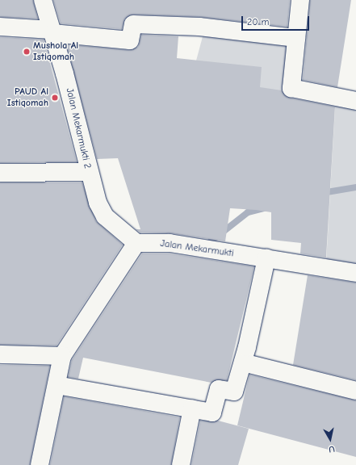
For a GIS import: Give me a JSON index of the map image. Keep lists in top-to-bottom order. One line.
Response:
{"streets":{"street":["Jalan Mekarmukti 2","Jalan Mekarmukti"]},"crossings":[["Jalan Mekarmukti 2","Jalan Mekarmukti"]],"places":["Mushola Al Istiqomah","PAUD Al Istiqomah"],"scale_bar":"20 m","north":"bottom"}
